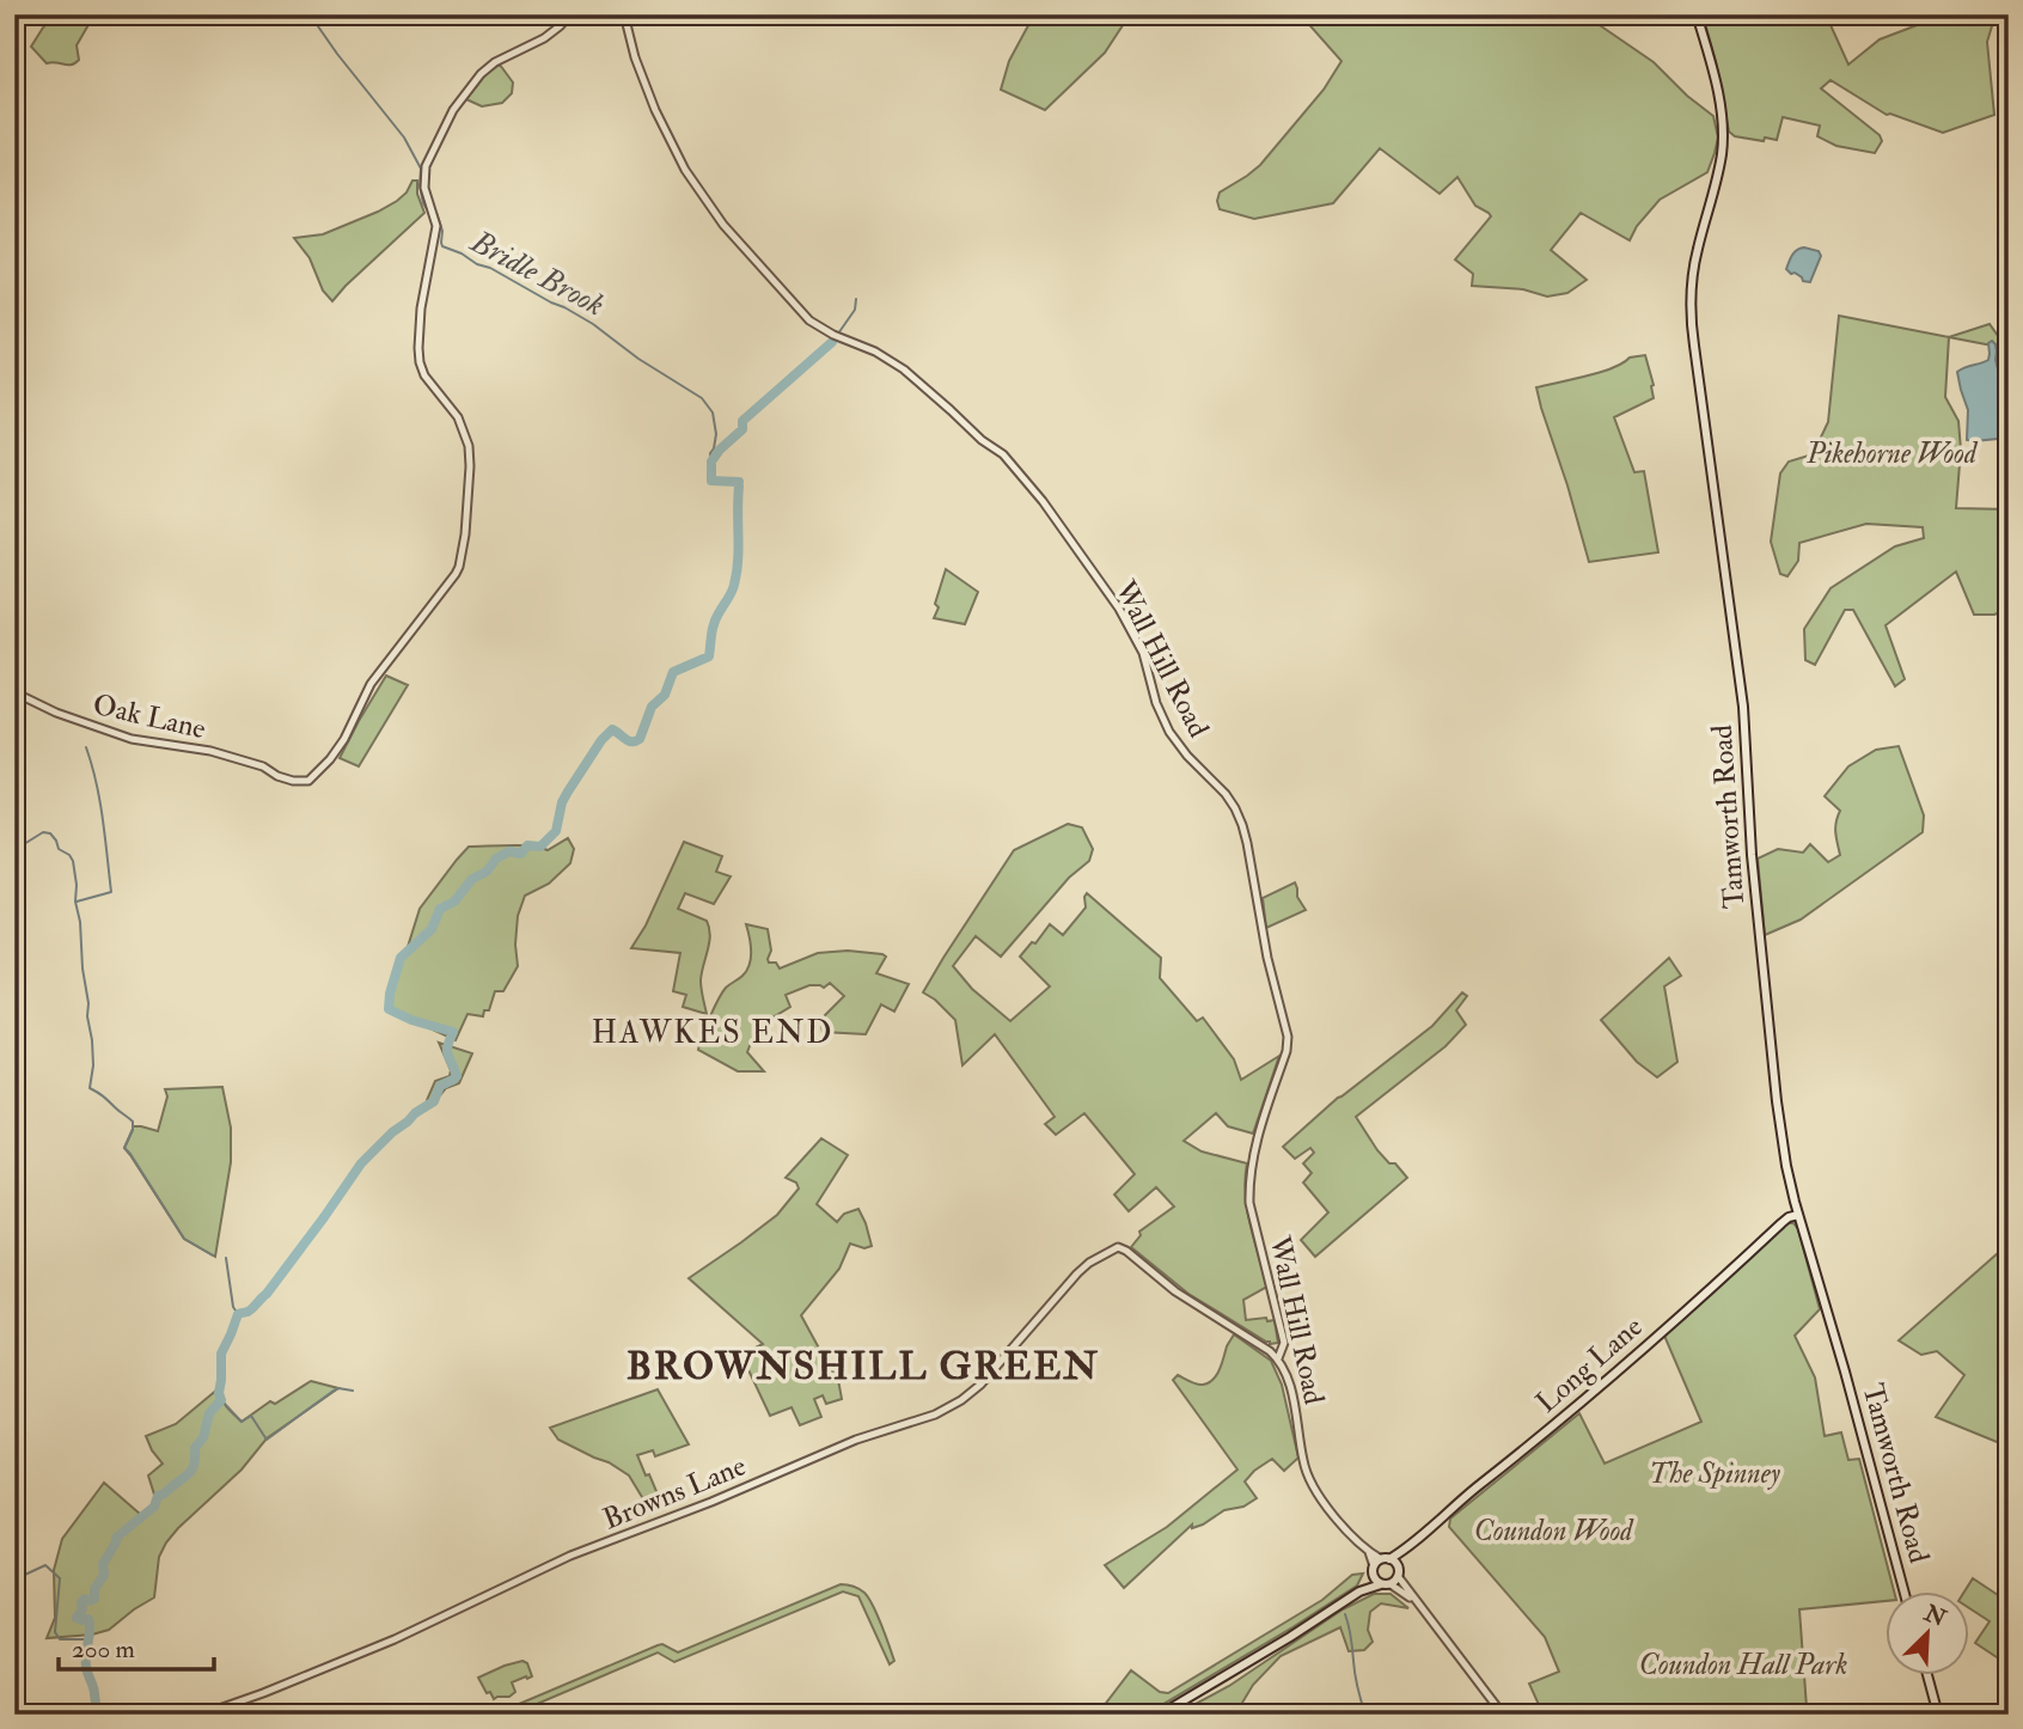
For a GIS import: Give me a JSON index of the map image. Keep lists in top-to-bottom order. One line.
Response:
{"streets":{"main road":["Tamworth Road","Long Lane"],"street":["Wall Hill Road","Oak Lane","Browns Lane"]},"crossings":[["Wall Hill Road","Long Lane"],["Wall Hill Road","Browns Lane"],["Tamworth Road","Long Lane"]],"districts":["HAWKES END","BROWNSHILL GREEN"],"water":["Bridle Brook"],"parks":["Pikehorne Wood","The Spinney","Coundon Wood","Coundon Hall Park"],"scale_bar":"200 m","north":"top right"}
